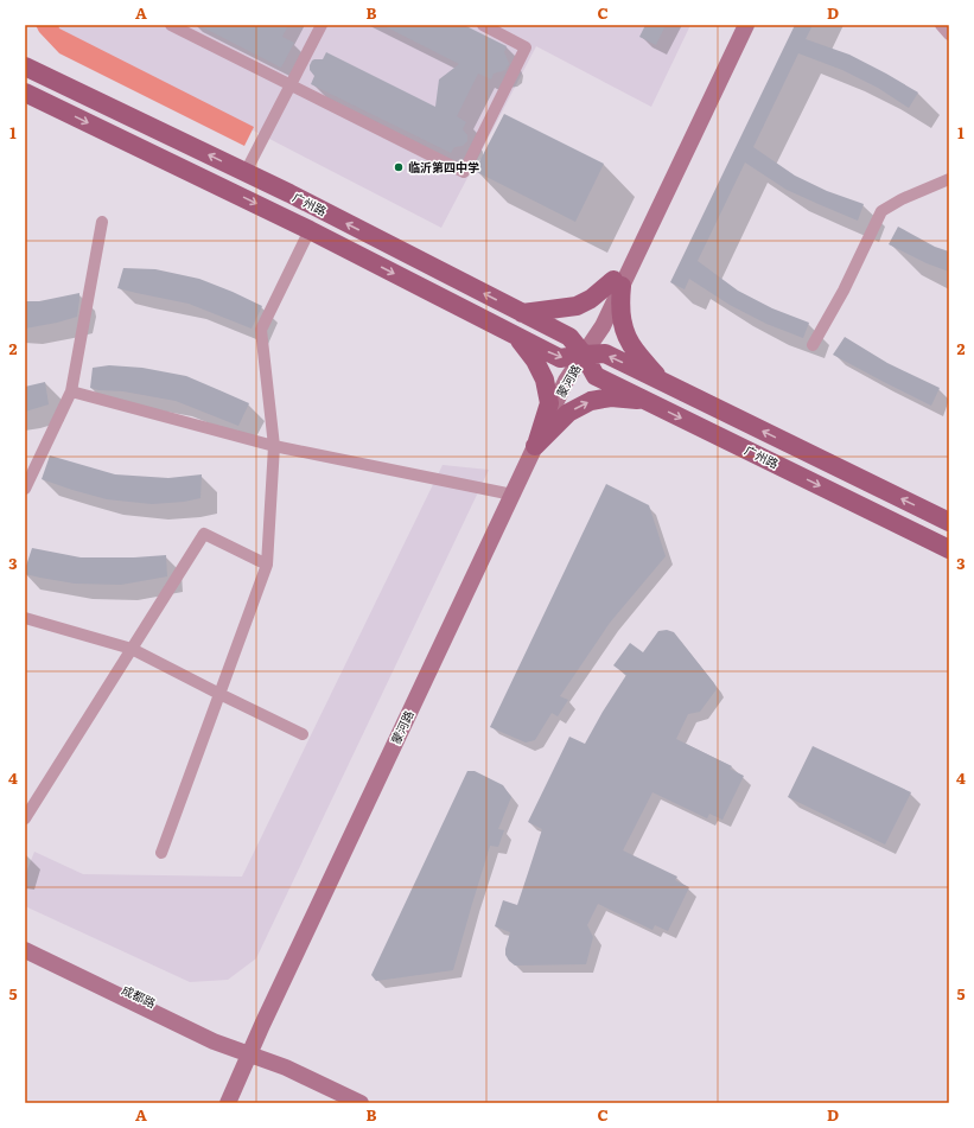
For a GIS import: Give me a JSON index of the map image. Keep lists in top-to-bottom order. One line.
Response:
{"streets":{"main road":["广州路"],"street":["蒙河路","成都路"]},"crossings":[["广州路","蒙河路"],["蒙河路","成都路"]],"places":["临沂第四中学"],"grid":{"columns":["A","B","C","D"],"rows":["1","2","3","4","5"]}}
